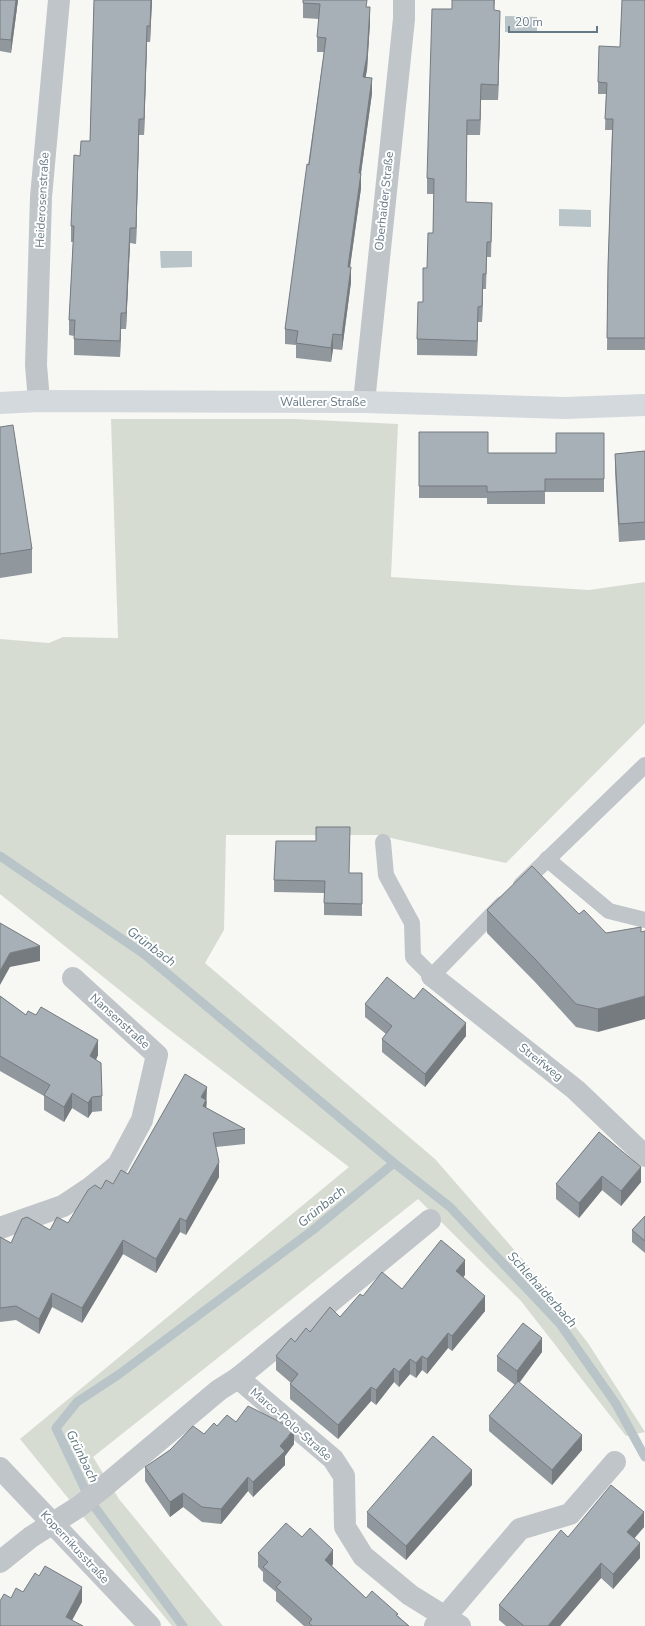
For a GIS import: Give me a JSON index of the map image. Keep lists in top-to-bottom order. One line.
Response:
{"streets":{"street":["Heiderosenstraße","Oberhaider Straße","Wallerer Straße","Nansenstraße","Streifweg","Marco-Polo-Straße","Kopernikusstraße"]},"crossings":[["Heiderosenstraße","Wallerer Straße"],["Oberhaider Straße","Wallerer Straße"],["Marco-Polo-Straße","Kopernikusstraße"]],"water":["Grünbach","Schlehaiderbach"],"scale_bar":"20 m"}
